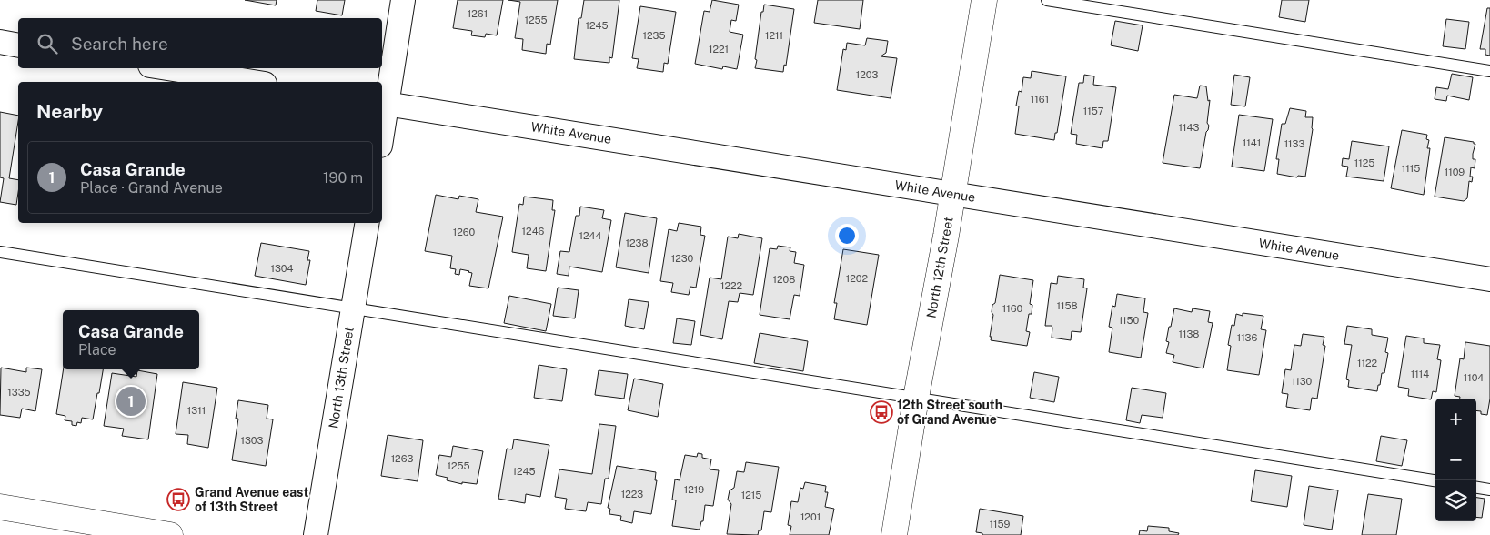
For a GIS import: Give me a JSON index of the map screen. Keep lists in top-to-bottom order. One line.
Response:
{"streets":{"main road":["North 12th Street"],"street":["White Avenue","North 13th Street"]},"crossings":[["White Avenue","North 12th Street"]],"places":{"bus stop":["12th Street south of Grand Avenue","Grand Avenue east of 13th Street"]},"house_numbers":["1261","1255","1245","1235","1211","1221","1203","1161","1157","1143","1141","1133","1125","1115","1109","1246","1260","1244","1238","1230","1304","1202","1208","1222","1158","1160","1150","1138","1136","1122","1114","1104","1130","1335","1311","1303","1263","1255","1245","1219","1223","1215","1201","1159"],"page":{"search":"Search here","heading":"Nearby","list":[{"mark":"1","name":"Casa Grande","note":"Place · Grand Avenue","value":"190 m"}],"popup":["Casa Grande","Place"],"pins":"1","map_buttons":["+","−"]}}
